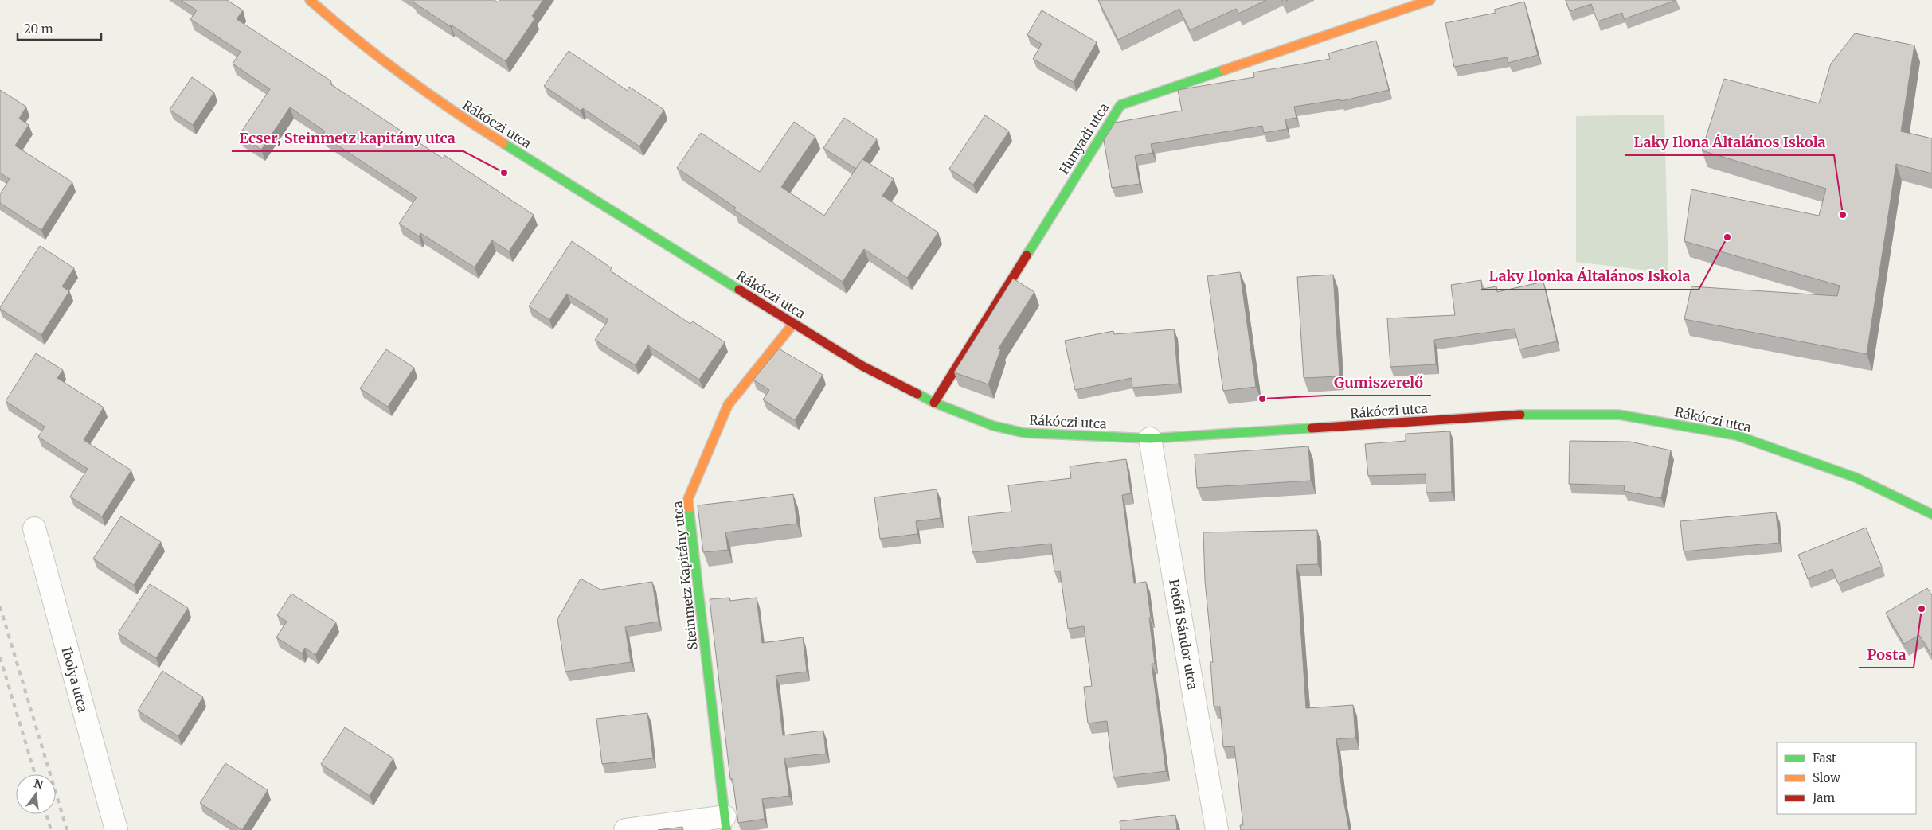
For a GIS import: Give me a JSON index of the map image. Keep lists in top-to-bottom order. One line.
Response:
{"streets":{"main road":["Rákóczi utca","Hunyadi utca","Steinmetz Kapitány utca"],"street":["Petőfi Sándor utca","Ibolya utca"]},"crossings":[["Rákóczi utca","Hunyadi utca"],["Rákóczi utca","Steinmetz Kapitány utca"],["Rákóczi utca","Petőfi Sándor utca"]],"places":["Ecser, Steinmetz kapitány utca","Laky Ilona Általános Iskola","Laky Ilonka Általános Iskola","Gumiszerelő","Posta"],"legend":["Fast","Slow","Jam"],"scale_bar":"20 m","north":"top"}
